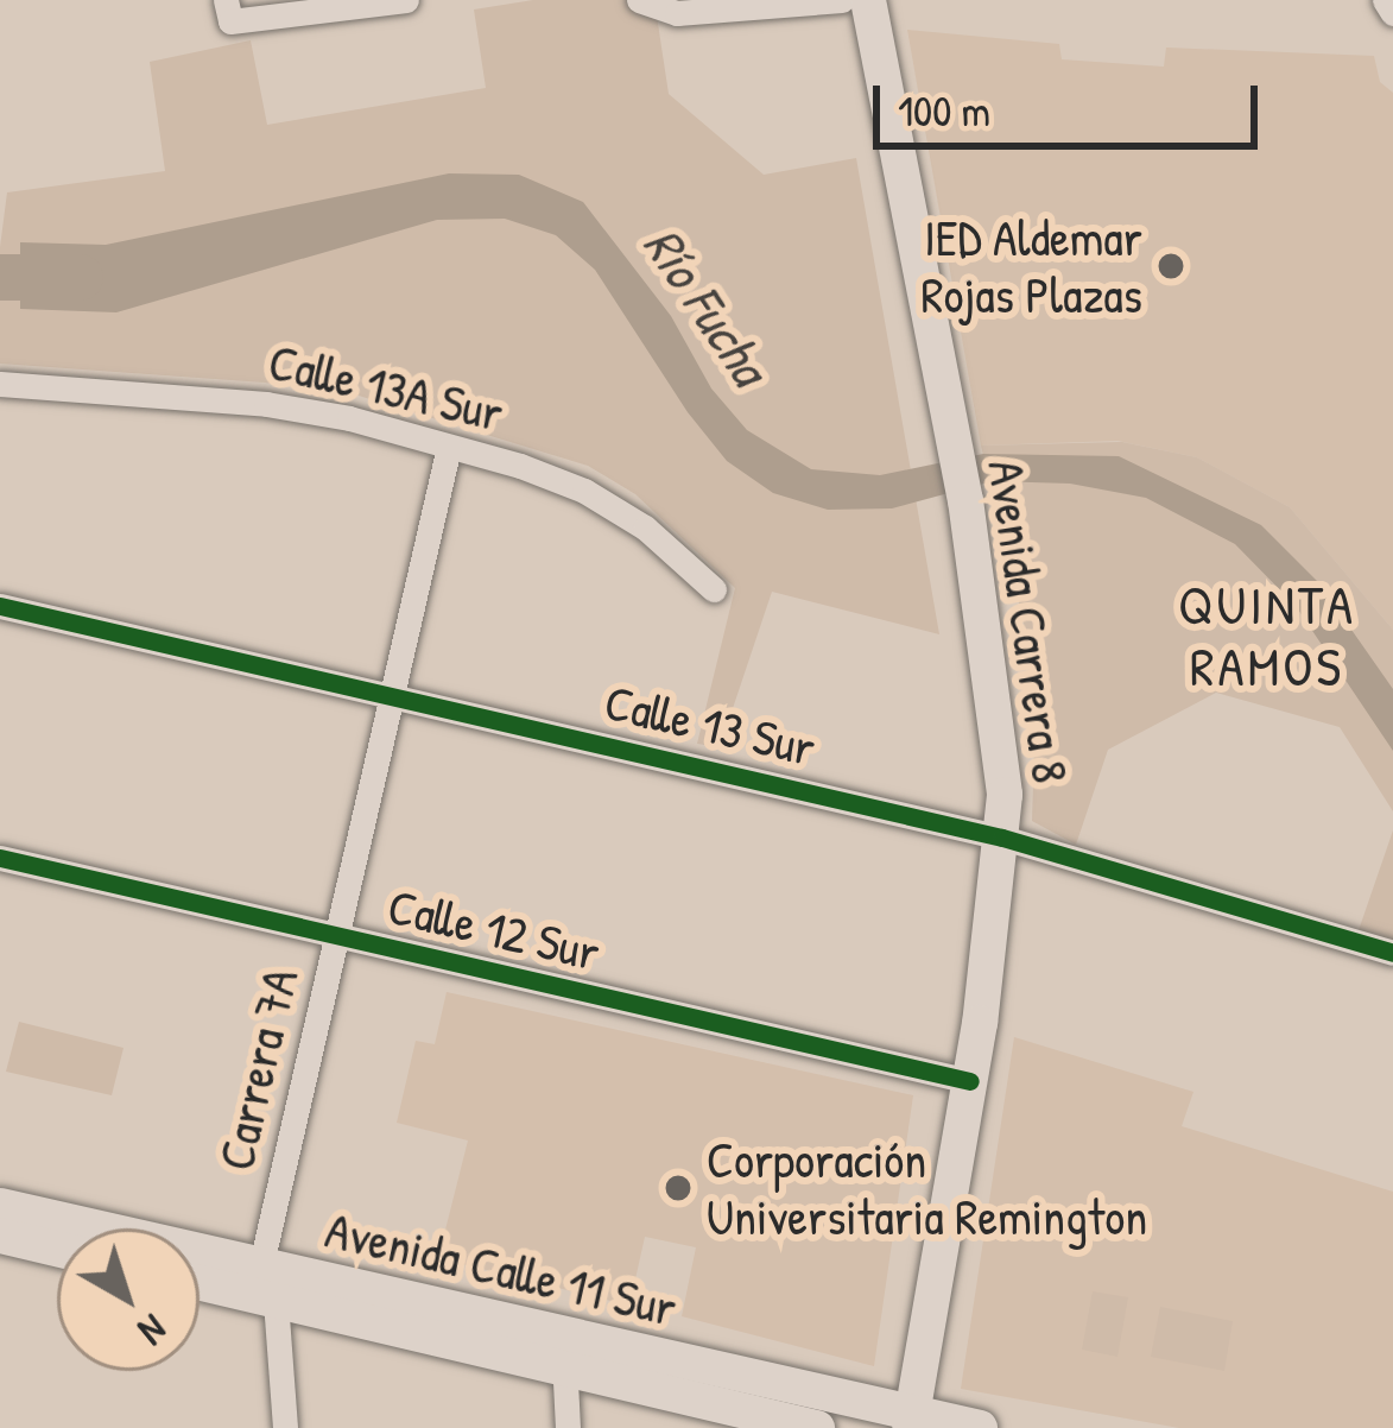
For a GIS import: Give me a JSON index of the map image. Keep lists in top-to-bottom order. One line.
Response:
{"streets":{"main road":["Avenida Carrera 8","Avenida Calle 11 Sur"],"street":["Calle 13A Sur","Calle 13 Sur","Calle 12 Sur","Carrera 7A"]},"crossings":[["Calle 13A Sur","Carrera 7A"],["Avenida Carrera 8","Calle 13 Sur"],["Avenida Carrera 8","Calle 12 Sur"],["Avenida Carrera 8","Avenida Calle 11 Sur"],["Calle 13 Sur","Carrera 7A"],["Calle 12 Sur","Carrera 7A"],["Carrera 7A","Avenida Calle 11 Sur"]],"districts":["QUINTA RAMOS"],"water":["Río Fucha"],"places":["IED Aldemar Rojas Plazas","Corporación Universitaria Remington"],"scale_bar":"100 m","north":"bottom right"}
